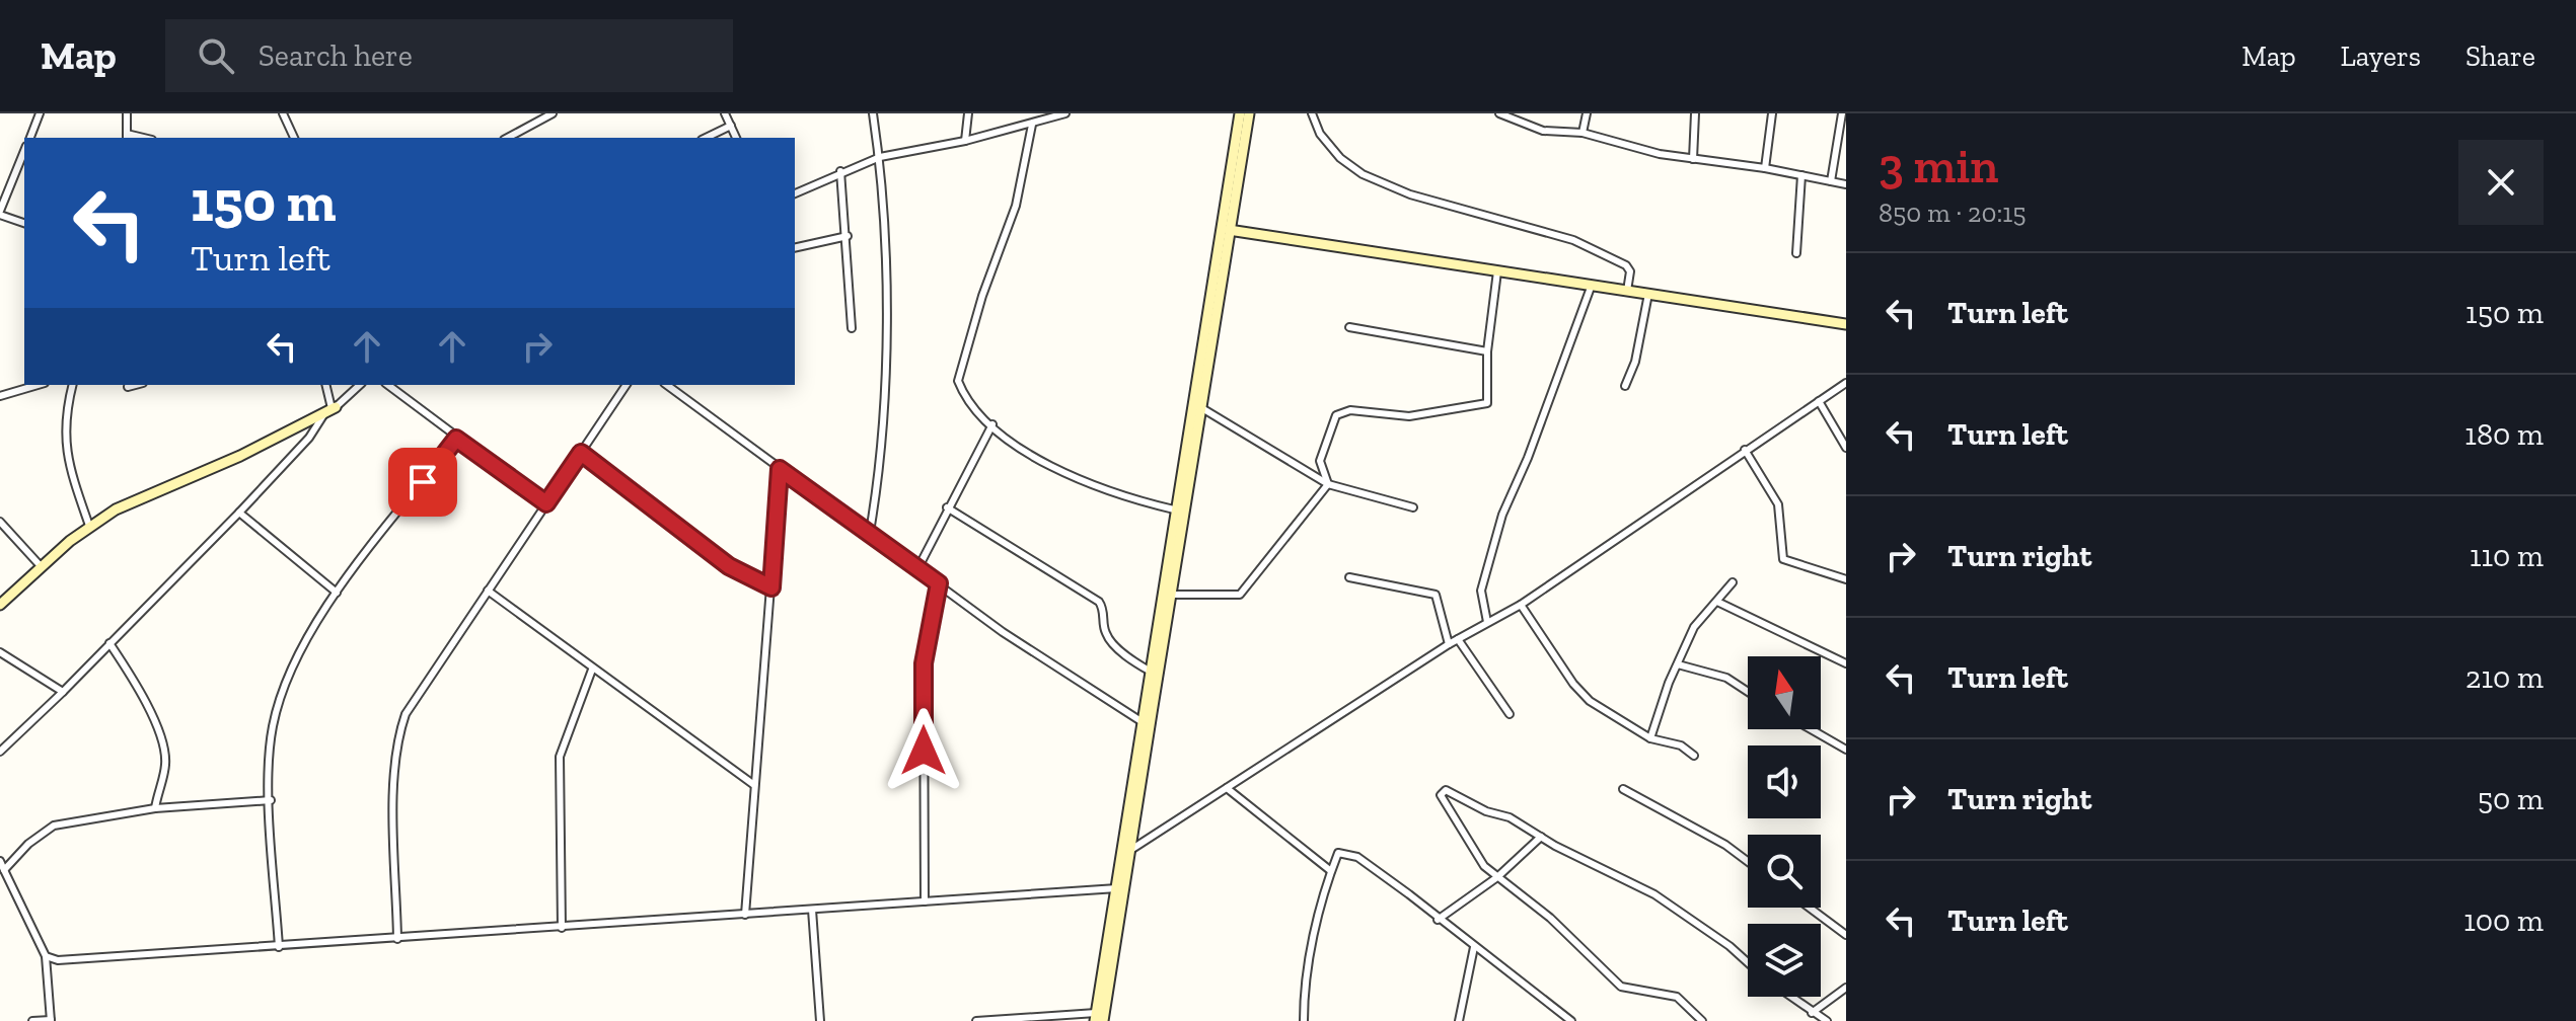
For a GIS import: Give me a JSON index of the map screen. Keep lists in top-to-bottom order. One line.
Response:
{"north":"top","page":{"header":"Map","search":"Search here","nav":["Map","Layers","Share"],"heading":["3 min","850 m · 20:15"],"turn":["150 m","Turn left"],"list":[{"name":"Turn left","value":"150 m"},{"name":"Turn left","value":"180 m"},{"name":"Turn right","value":"110 m"},{"name":"Turn left","value":"210 m"},{"name":"Turn right","value":"50 m"},{"name":"Turn left","value":"100 m"}]}}
